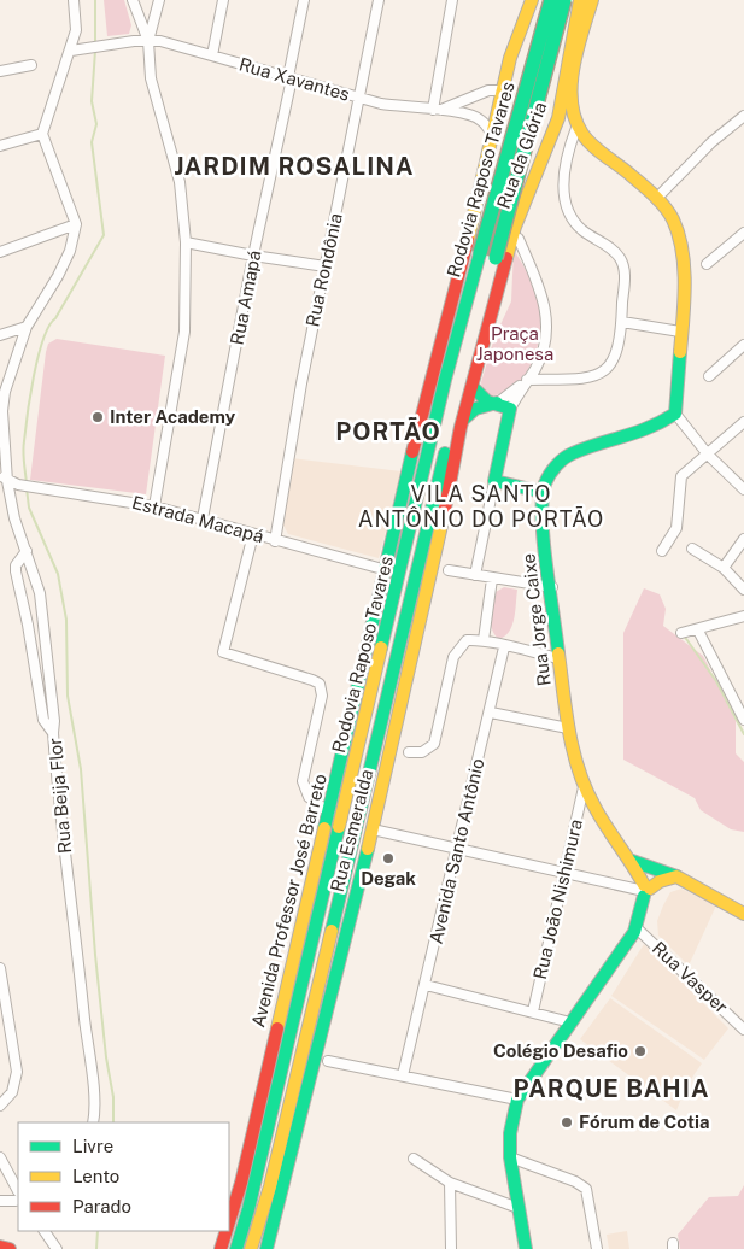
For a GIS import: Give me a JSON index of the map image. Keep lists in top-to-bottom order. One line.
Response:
{"streets":{"main road":["Rua da Glória","Rodovia Raposo Tavares","Rua Jorge Caixe","Rua Esmeralda","Avenida Professor José Barreto"],"street":["Rua Xavantes","Rua Rondônia","Rua Amapá","Estrada Macapá","Rua Beija Flor","Avenida Santo Antônio","Rua João Nishimura","Rua Vasper"]},"crossings":[["Rua Xavantes","Rua Rondônia"],["Rua Xavantes","Rua Amapá"],["Rua Xavantes","Avenida Professor José Barreto"],["Rua Rondônia","Estrada Macapá"],["Rua Amapá","Estrada Macapá"],["Estrada Macapá","Rua Beija Flor"],["Estrada Macapá","Avenida Professor José Barreto"],["Rua Jorge Caixe","Rua João Nishimura"]],"districts":["JARDIM ROSALINA","PORTÃO","VILA SANTO ANTÔNIO DO PORTÃO","PARQUE BAHIA"],"parks":["Praça Japonesa"],"places":["Inter Academy","Degak","Colégio Desafio","Fórum de Cotia"],"legend":["Livre","Lento","Parado"]}
